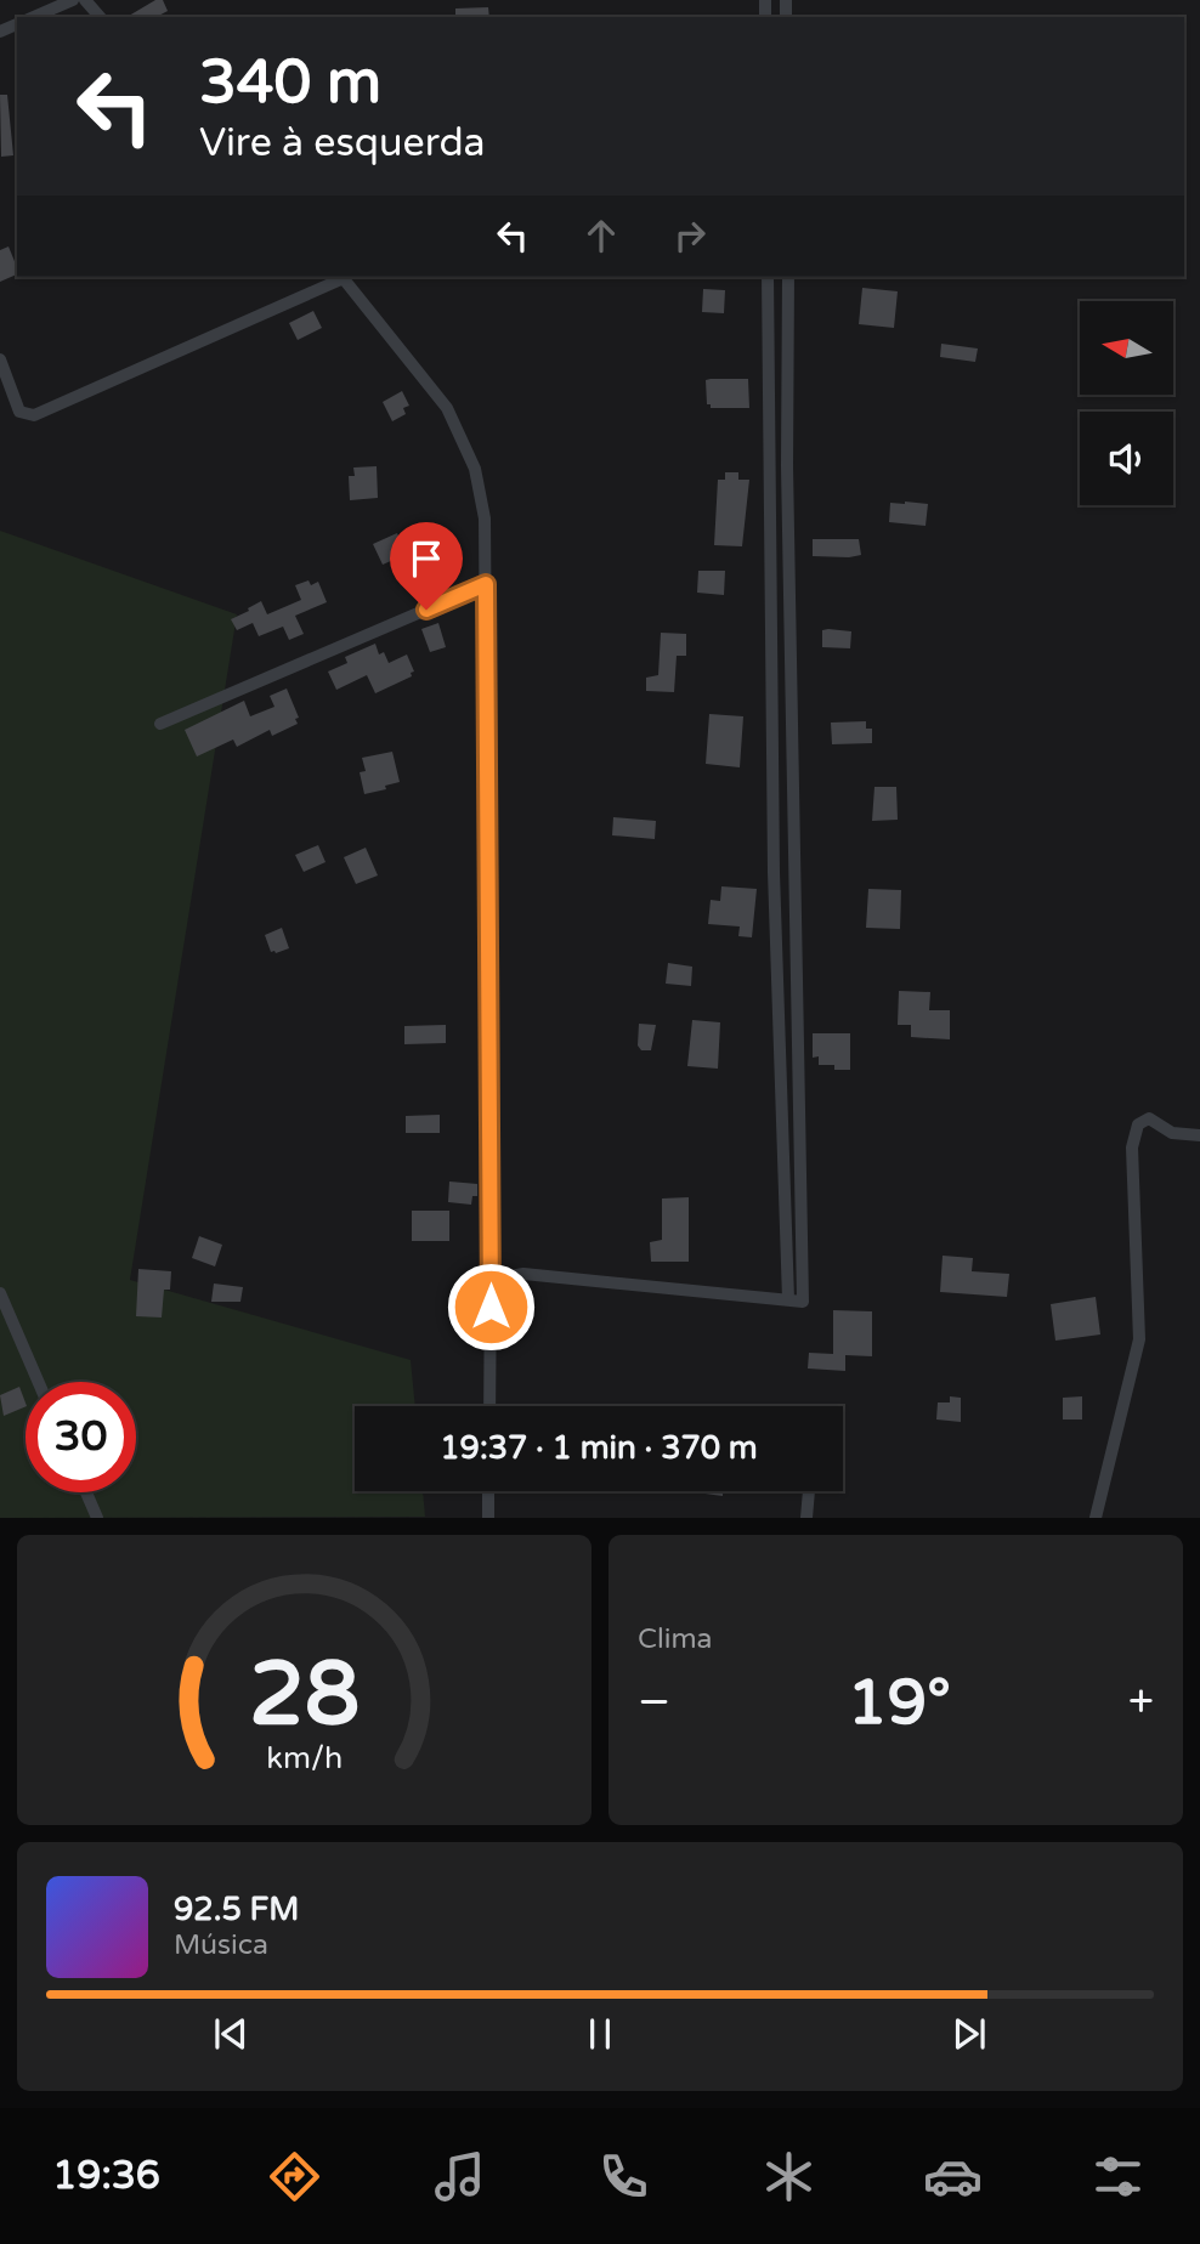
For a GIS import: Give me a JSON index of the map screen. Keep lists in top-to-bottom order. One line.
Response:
{"north":"left","page":{"turn":["340 m","Vire à esquerda"],"limit":"30","trip":"19:37 · 1 min · 370 m","tile":"Clima","heat":["−","19°","+"],"song":["92.5 FM","Música"],"tabs":"19:36","gauge":["28","km/h"]}}
